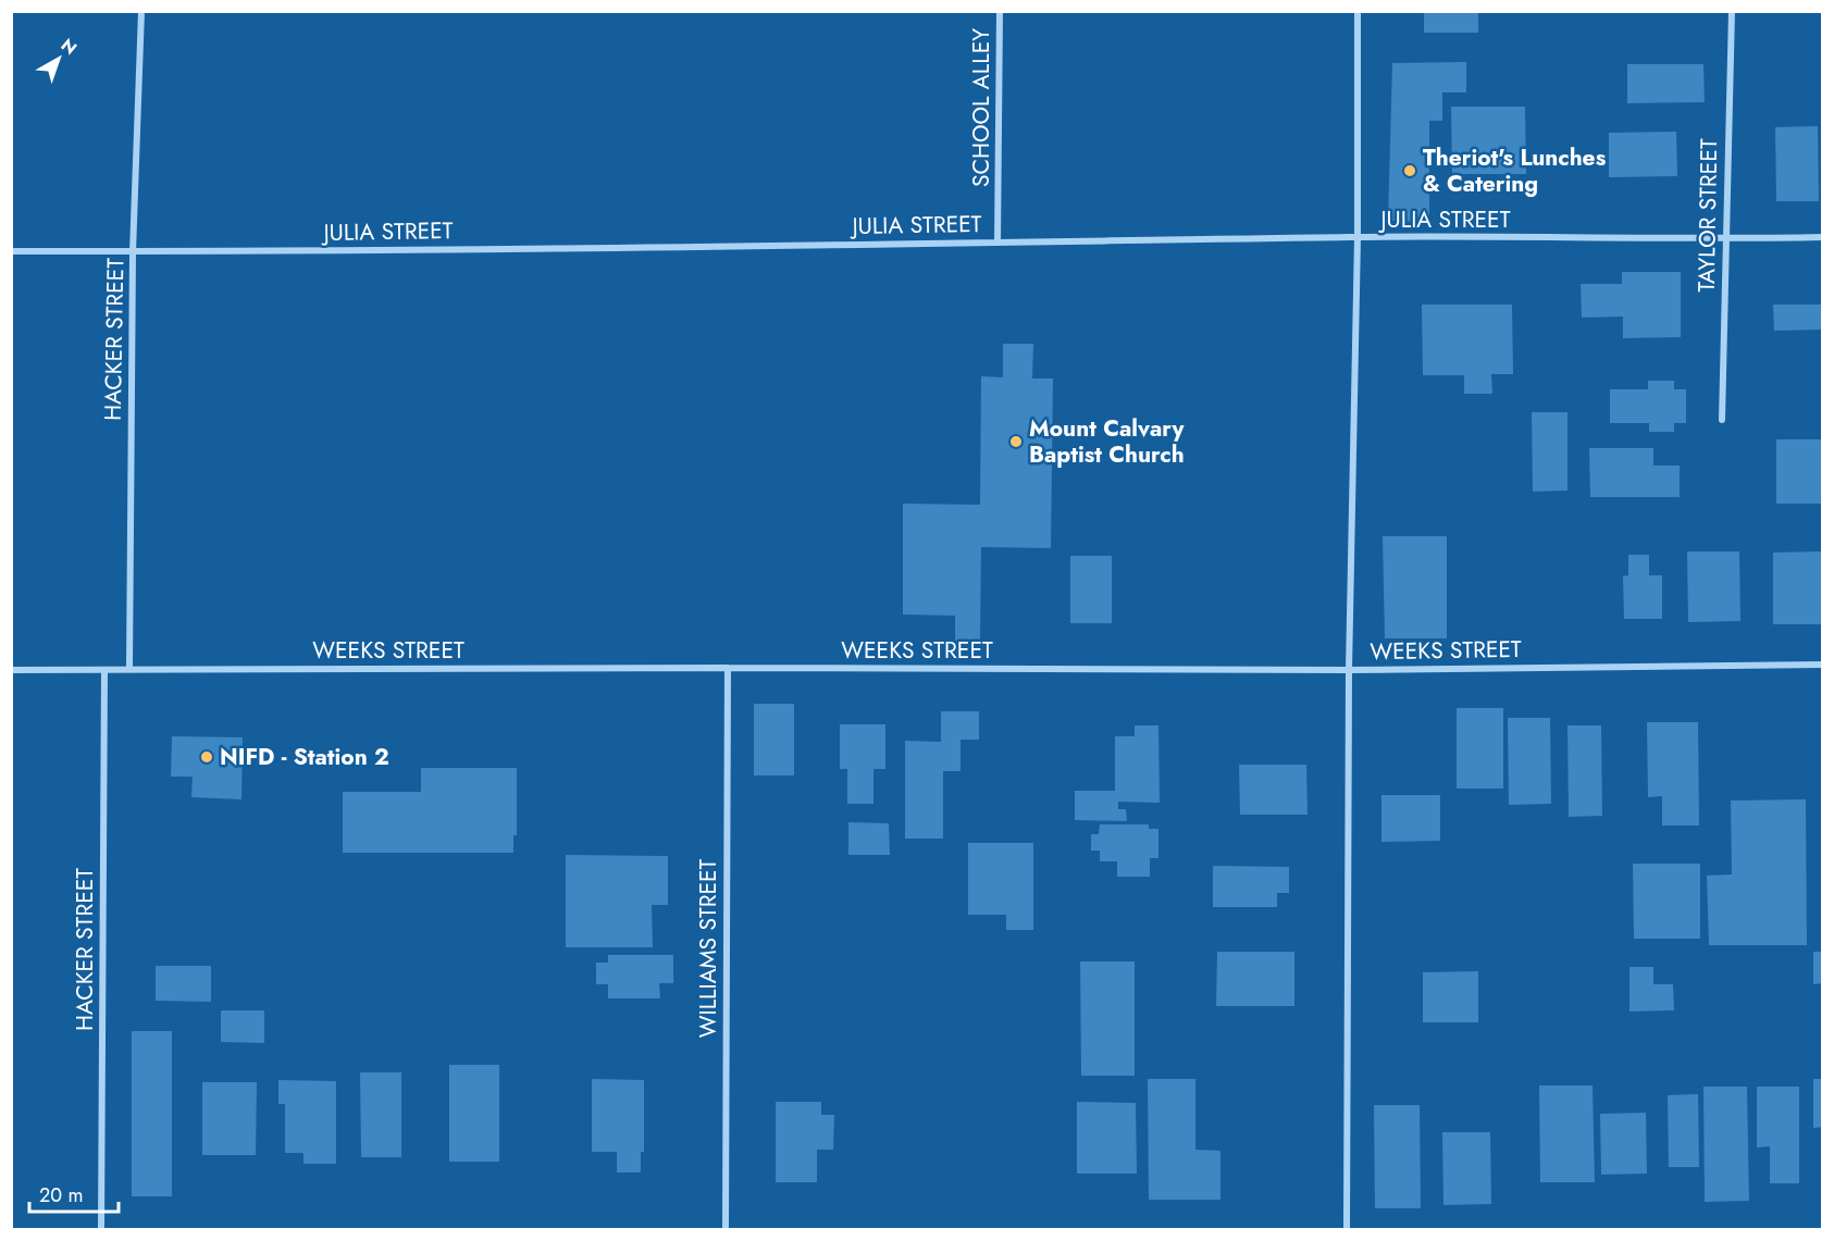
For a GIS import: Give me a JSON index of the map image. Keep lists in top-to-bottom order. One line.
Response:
{"streets":{"street":["SCHOOL ALLEY","TAYLOR STREET","JULIA STREET","HACKER STREET","WEEKS STREET","WILLIAMS STREET"]},"crossings":[["SCHOOL ALLEY","JULIA STREET"],["TAYLOR STREET","JULIA STREET"],["JULIA STREET","HACKER STREET"],["HACKER STREET","WEEKS STREET"],["WEEKS STREET","WILLIAMS STREET"]],"places":["Theriot's Lunches & Catering","Mount Calvary Baptist Church","NIFD - Station 2"],"scale_bar":"20 m","north":"top right"}
